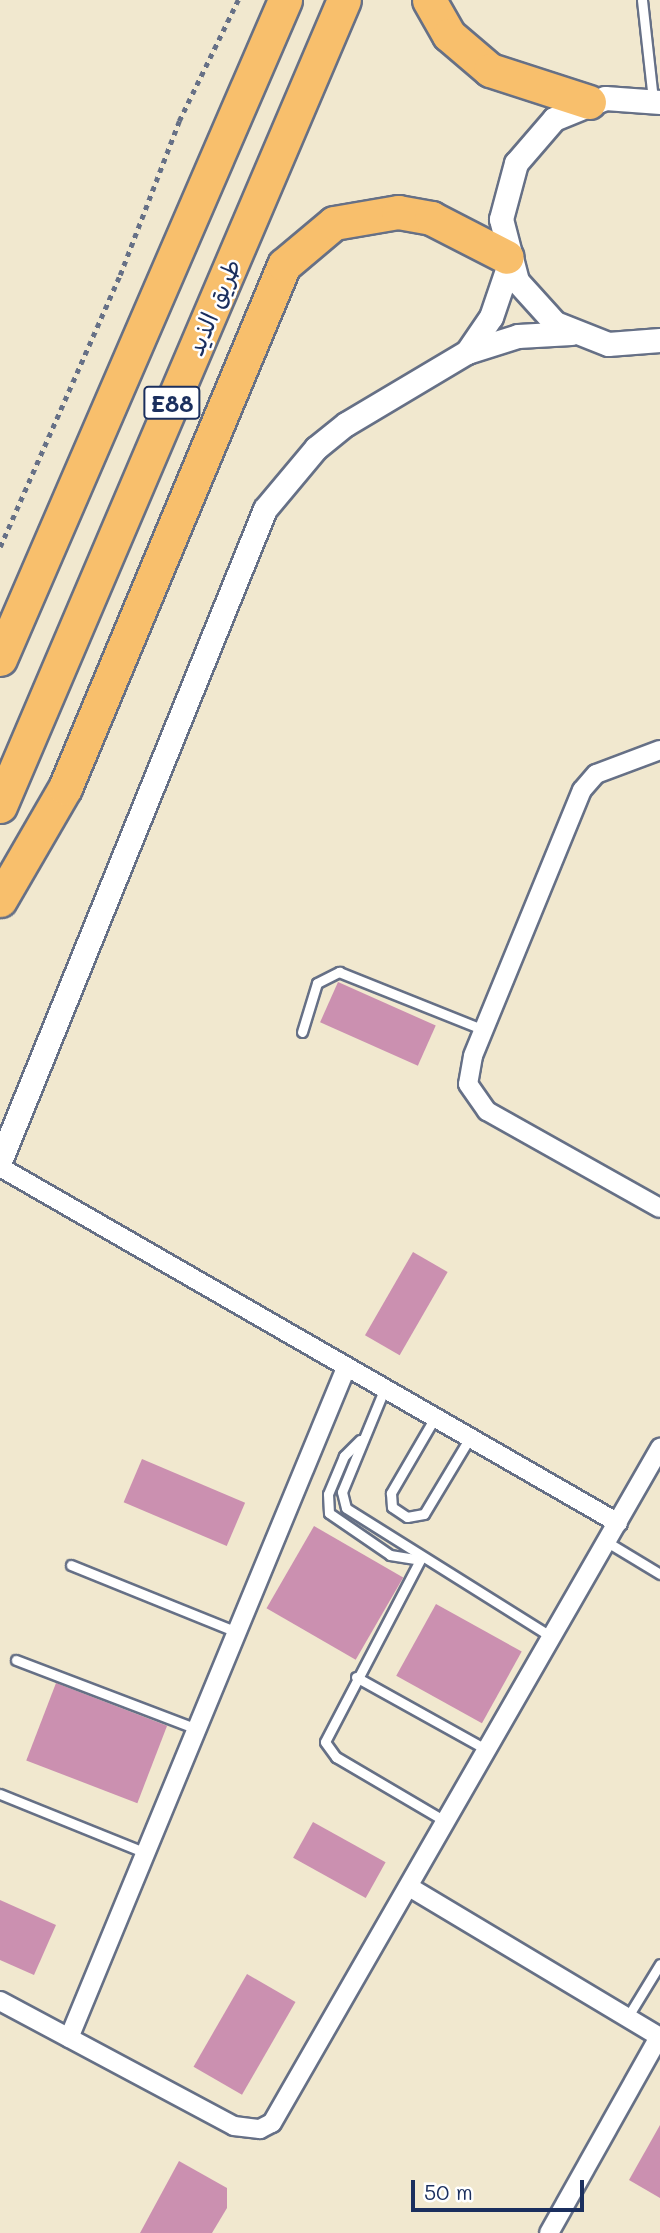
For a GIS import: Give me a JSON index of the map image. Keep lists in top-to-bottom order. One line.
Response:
{"streets":{"highway":["طريق الذيد","E88"]},"scale_bar":"50 m"}
